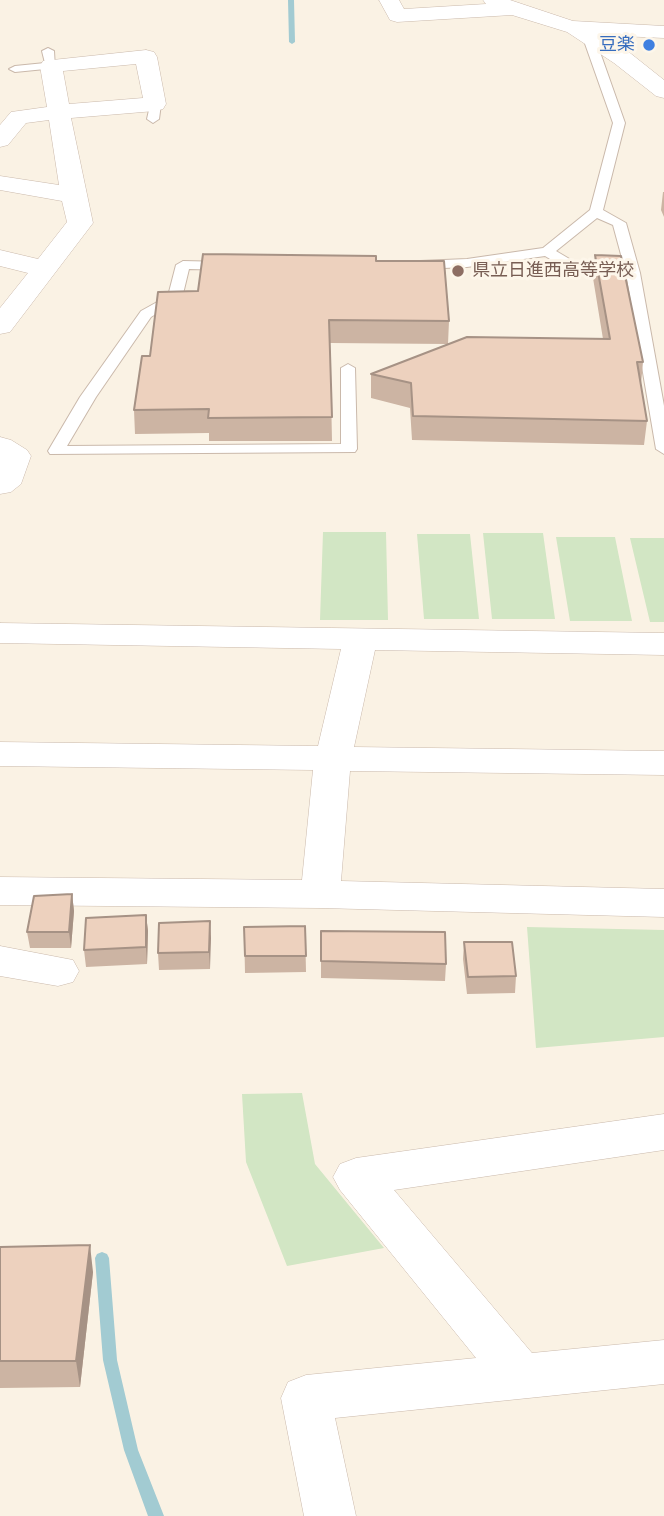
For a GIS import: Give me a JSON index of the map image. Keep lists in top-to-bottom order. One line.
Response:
{"places":["豆楽","県立日進西高等学校"]}
